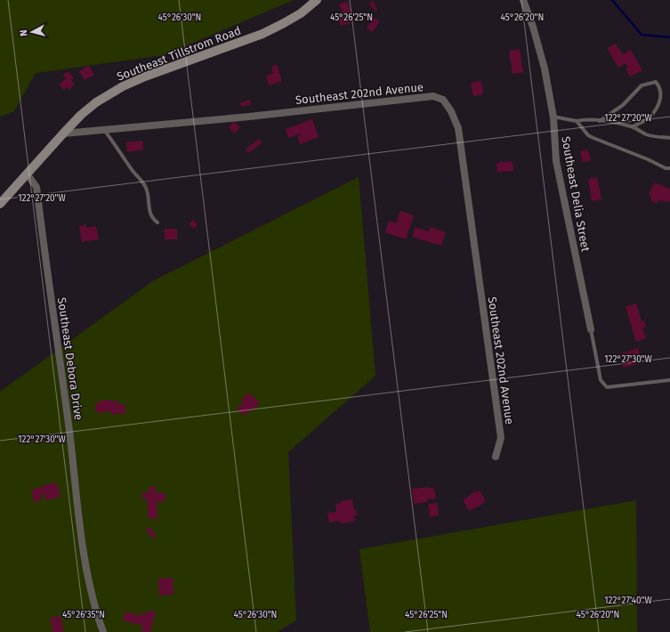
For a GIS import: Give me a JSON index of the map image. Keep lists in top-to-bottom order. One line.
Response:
{"streets":{"main road":["Southeast Tillstrom Road"],"street":["Southeast 202nd Avenue","Southeast Delia Street","Southeast Debora Drive"]},"crossings":[["Southeast Tillstrom Road","Southeast 202nd Avenue"],["Southeast Tillstrom Road","Southeast Debora Drive"]],"north":"left","coordinates":["45°26'30\"N","45°26'25\"N","45°26'20\"N","122°27'20\"W","122°27'30\"W","122°27'40\"W","45°26'35\"N"]}
